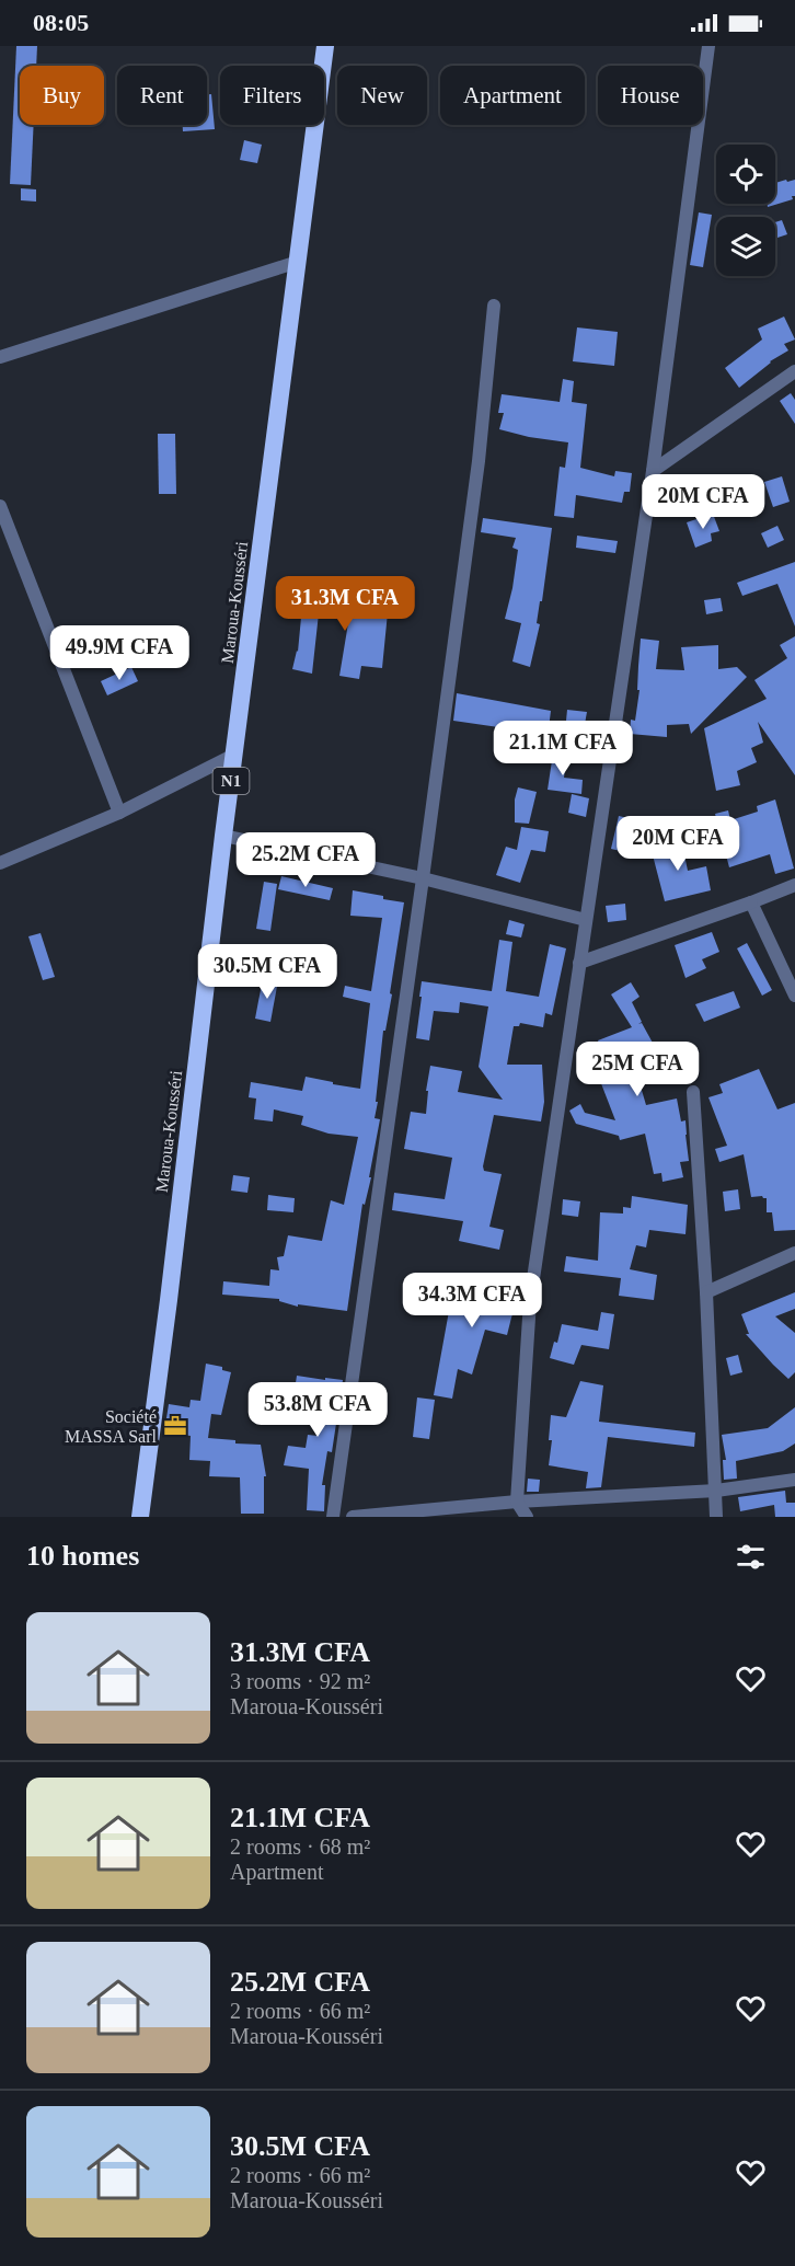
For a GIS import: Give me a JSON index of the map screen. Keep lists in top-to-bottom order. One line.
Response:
{"streets":{"highway":["Maroua-Kousséri","N1"]},"places":{"office":["Société MASSA Sarl"]},"page":{"status":"08:05","chip":["Buy","Rent","Filters","New","Apartment","House"],"price":["20M CFA","31.3M CFA","49.9M CFA","21.1M CFA","20M CFA","25.2M CFA","30.5M CFA","25M CFA","34.3M CFA","53.8M CFA"],"heading":"10 homes","list":[{"name":"31.3M CFA","note":"3 rooms · 92 m² · Maroua-Kousséri"},{"name":"21.1M CFA","note":"2 rooms · 68 m² · Apartment"},{"name":"25.2M CFA","note":"2 rooms · 66 m² · Maroua-Kousséri"},{"name":"30.5M CFA","note":"2 rooms · 66 m² · Maroua-Kousséri"}]}}
